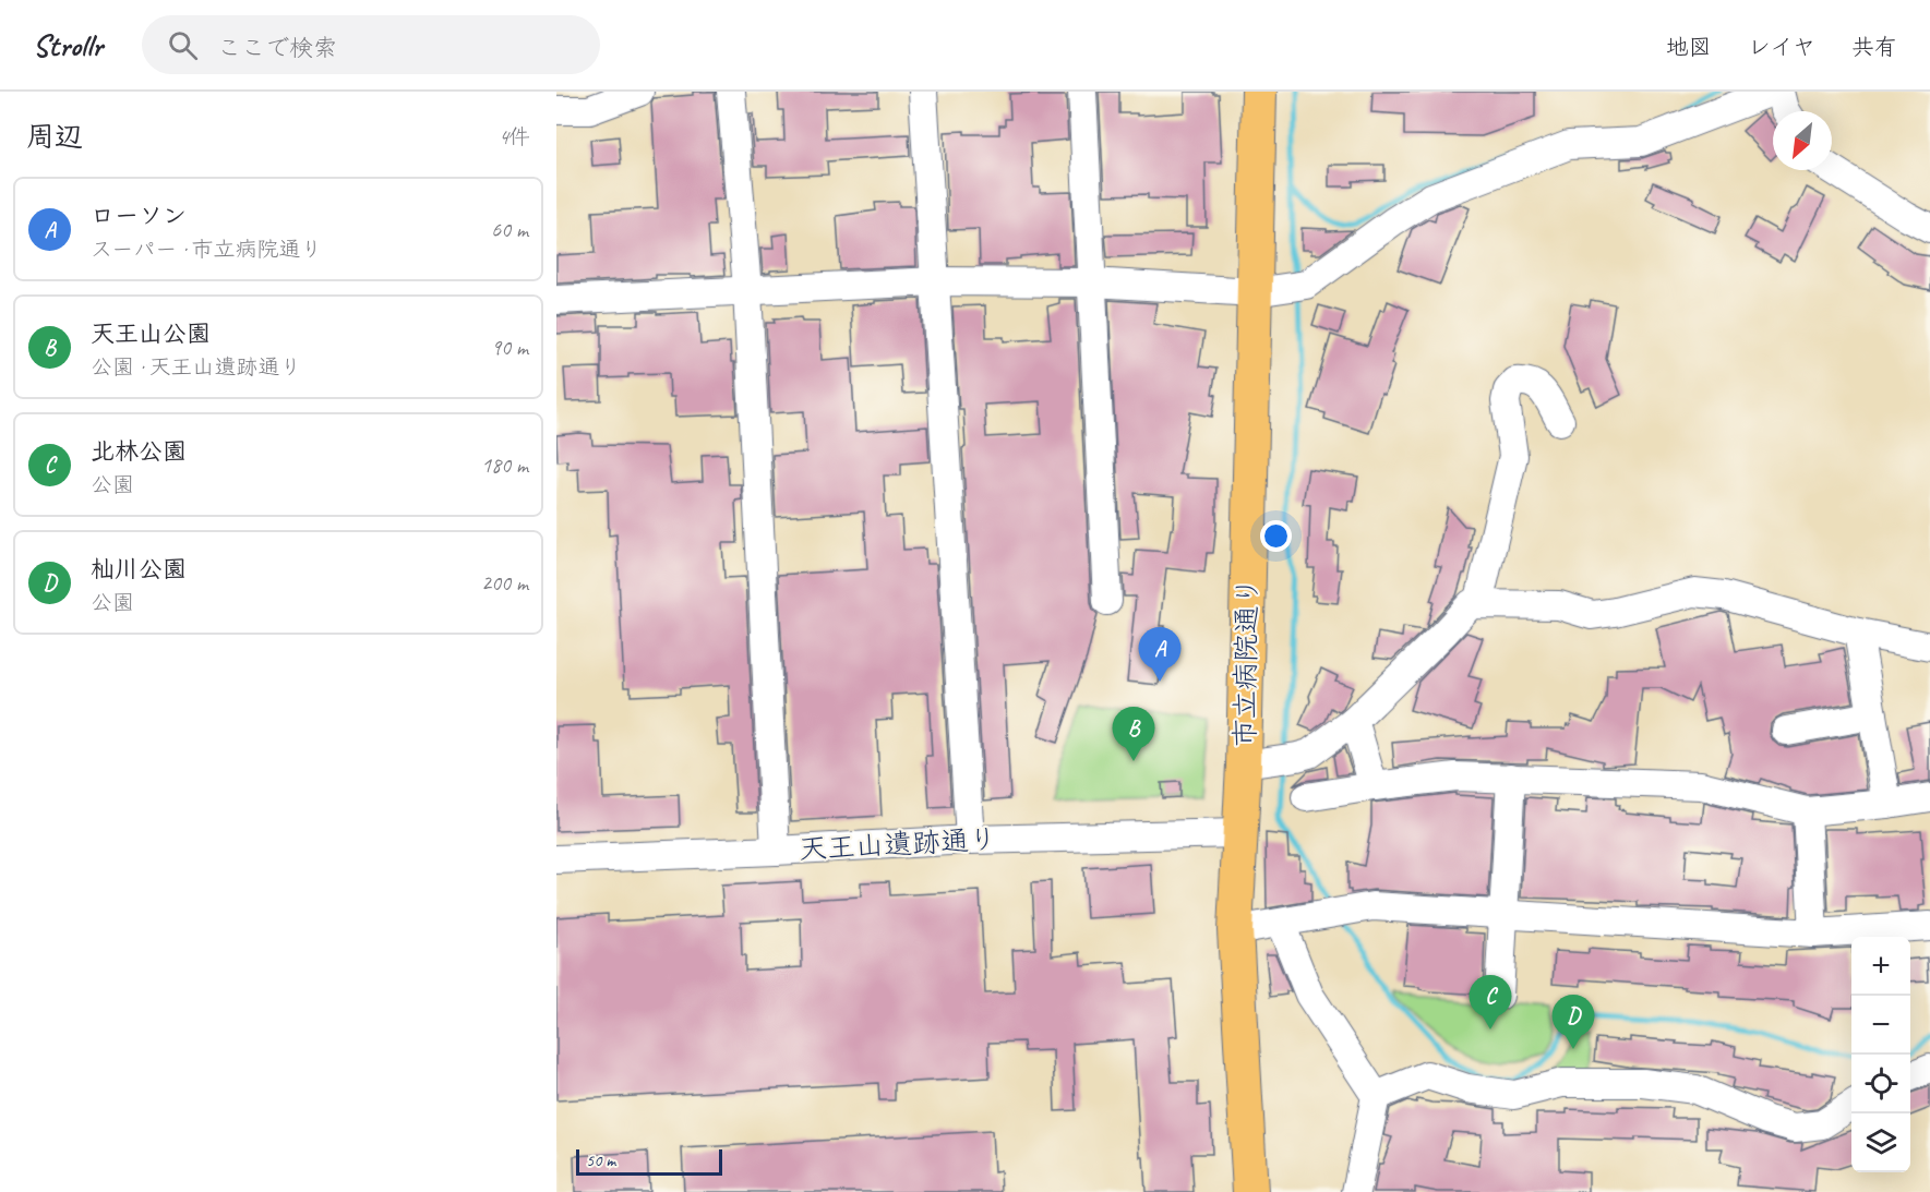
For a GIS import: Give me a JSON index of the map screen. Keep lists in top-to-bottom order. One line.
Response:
{"streets":{"main road":["市立病院通り"],"street":["天王山遺跡通り"]},"crossings":[["市立病院通り","天王山遺跡通り"]],"scale_bar":"50 m","north":"bottom left","page":{"header":"Strollr","search":"ここで検索","nav":["地図","レイヤ","共有"],"heading":["周辺","4件"],"list":[{"mark":"A","name":"ローソン","note":"スーパー · 市立病院通り","value":"60 m"},{"mark":"B","name":"天王山公園","note":"公園 · 天王山遺跡通り","value":"90 m"},{"mark":"C","name":"北林公園","note":"公園","value":"180 m"},{"mark":"D","name":"杣川公園","note":"公園","value":"200 m"}],"pins":["A","B","C","D"],"map_buttons":["+","−"],"scale":"50 m"}}
